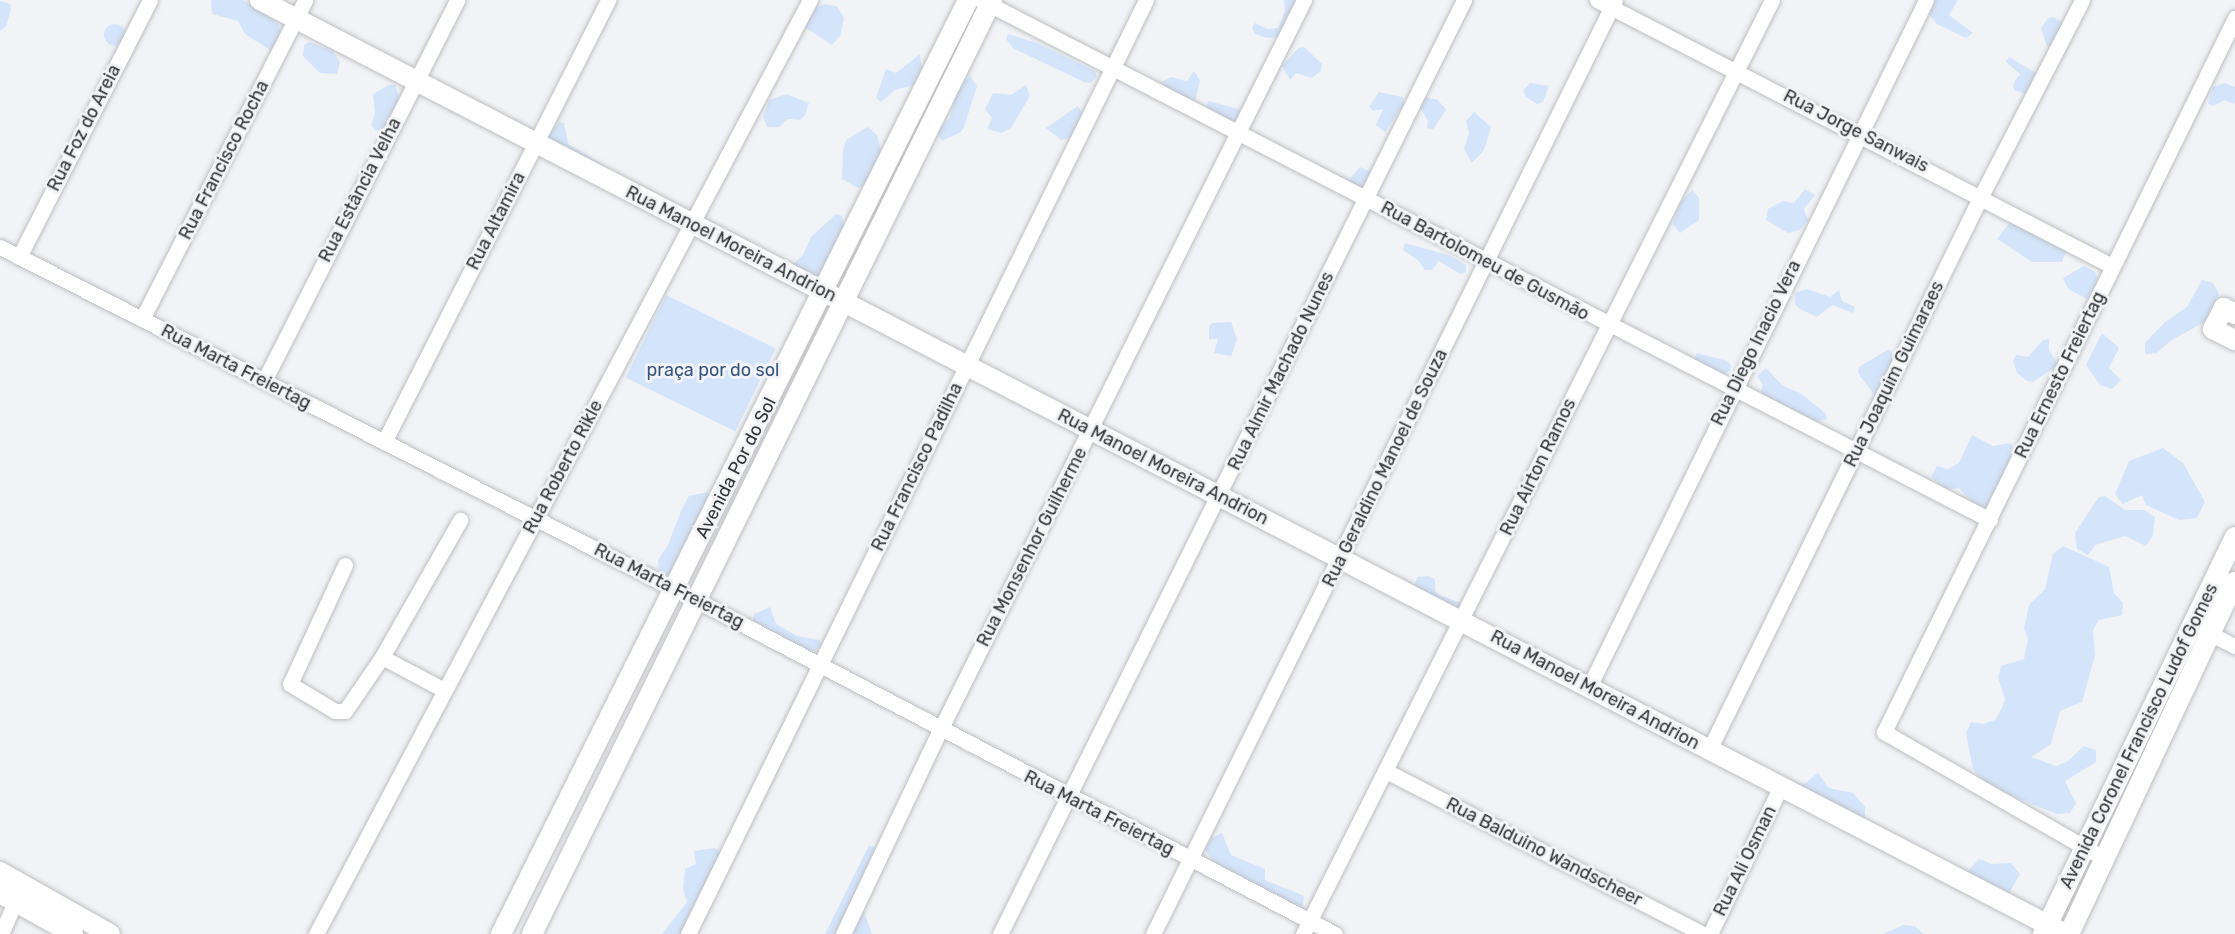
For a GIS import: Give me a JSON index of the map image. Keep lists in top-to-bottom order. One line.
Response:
{"streets":{"street":["Rua Foz do Areia","Rua Jorge Sanwais","Rua Francisco Rocha","Rua Estância Velha","Rua Altamira","Rua Manoel Moreira Andrion","Rua Bartolomeu de Gusmão","Rua Diego Inacio Vera","Rua Marta Freiertag","Rua Almir Machado Nunes","Rua Joaquim Guimaraes","Rua Ernesto Freiertag","Rua Roberto Rikle","Rua Francisco Padilha","Rua Airton Ramos","Avenida Por do Sol","Rua Geraldino Manoel de Souza","Rua Monsenhor Guilherme","Avenida Coronel Francisco Ludof Gomes","Rua Balduino Wandscheer","Rua Ali Osman"]},"crossings":[["Rua Foz do Areia","Rua Marta Freiertag"],["Rua Jorge Sanwais","Rua Diego Inacio Vera"],["Rua Jorge Sanwais","Rua Joaquim Guimaraes"],["Rua Jorge Sanwais","Rua Ernesto Freiertag"],["Rua Jorge Sanwais","Rua Airton Ramos"],["Rua Jorge Sanwais","Rua Geraldino Manoel de Souza"],["Rua Francisco Rocha","Rua Manoel Moreira Andrion"],["Rua Francisco Rocha","Rua Marta Freiertag"],["Rua Estância Velha","Rua Manoel Moreira Andrion"],["Rua Estância Velha","Rua Marta Freiertag"],["Rua Altamira","Rua Manoel Moreira Andrion"],["Rua Altamira","Rua Marta Freiertag"],["Rua Manoel Moreira Andrion","Rua Diego Inacio Vera"],["Rua Manoel Moreira Andrion","Rua Almir Machado Nunes"],["Rua Manoel Moreira Andrion","Rua Joaquim Guimaraes"],["Rua Manoel Moreira Andrion","Rua Roberto Rikle"],["Rua Manoel Moreira Andrion","Rua Francisco Padilha"],["Rua Manoel Moreira Andrion","Rua Airton Ramos"],["Rua Manoel Moreira Andrion","Avenida Por do Sol"],["Rua Manoel Moreira Andrion","Rua Geraldino Manoel de Souza"],["Rua Manoel Moreira Andrion","Rua Monsenhor Guilherme"],["Rua Manoel Moreira Andrion","Avenida Coronel Francisco Ludof Gomes"],["Rua Manoel Moreira Andrion","Rua Ali Osman"],["Rua Bartolomeu de Gusmão","Rua Diego Inacio Vera"],["Rua Bartolomeu de Gusmão","Rua Almir Machado Nunes"],["Rua Bartolomeu de Gusmão","Rua Joaquim Guimaraes"],["Rua Bartolomeu de Gusmão","Rua Ernesto Freiertag"],["Rua Bartolomeu de Gusmão","Rua Francisco Padilha"],["Rua Bartolomeu de Gusmão","Rua Airton Ramos"],["Rua Bartolomeu de Gusmão","Avenida Por do Sol"],["Rua Bartolomeu de Gusmão","Rua Geraldino Manoel de Souza"],["Rua Bartolomeu de Gusmão","Rua Monsenhor Guilherme"],["Rua Marta Freiertag","Rua Almir Machado Nunes"],["Rua Marta Freiertag","Rua Roberto Rikle"],["Rua Marta Freiertag","Rua Francisco Padilha"],["Rua Marta Freiertag","Rua Airton Ramos"],["Rua Marta Freiertag","Avenida Por do Sol"],["Rua Marta Freiertag","Rua Geraldino Manoel de Souza"],["Rua Marta Freiertag","Rua Monsenhor Guilherme"],["Rua Ernesto Freiertag","Avenida Coronel Francisco Ludof Gomes"],["Rua Airton Ramos","Rua Balduino Wandscheer"]],"parks":["praça por do sol"]}
